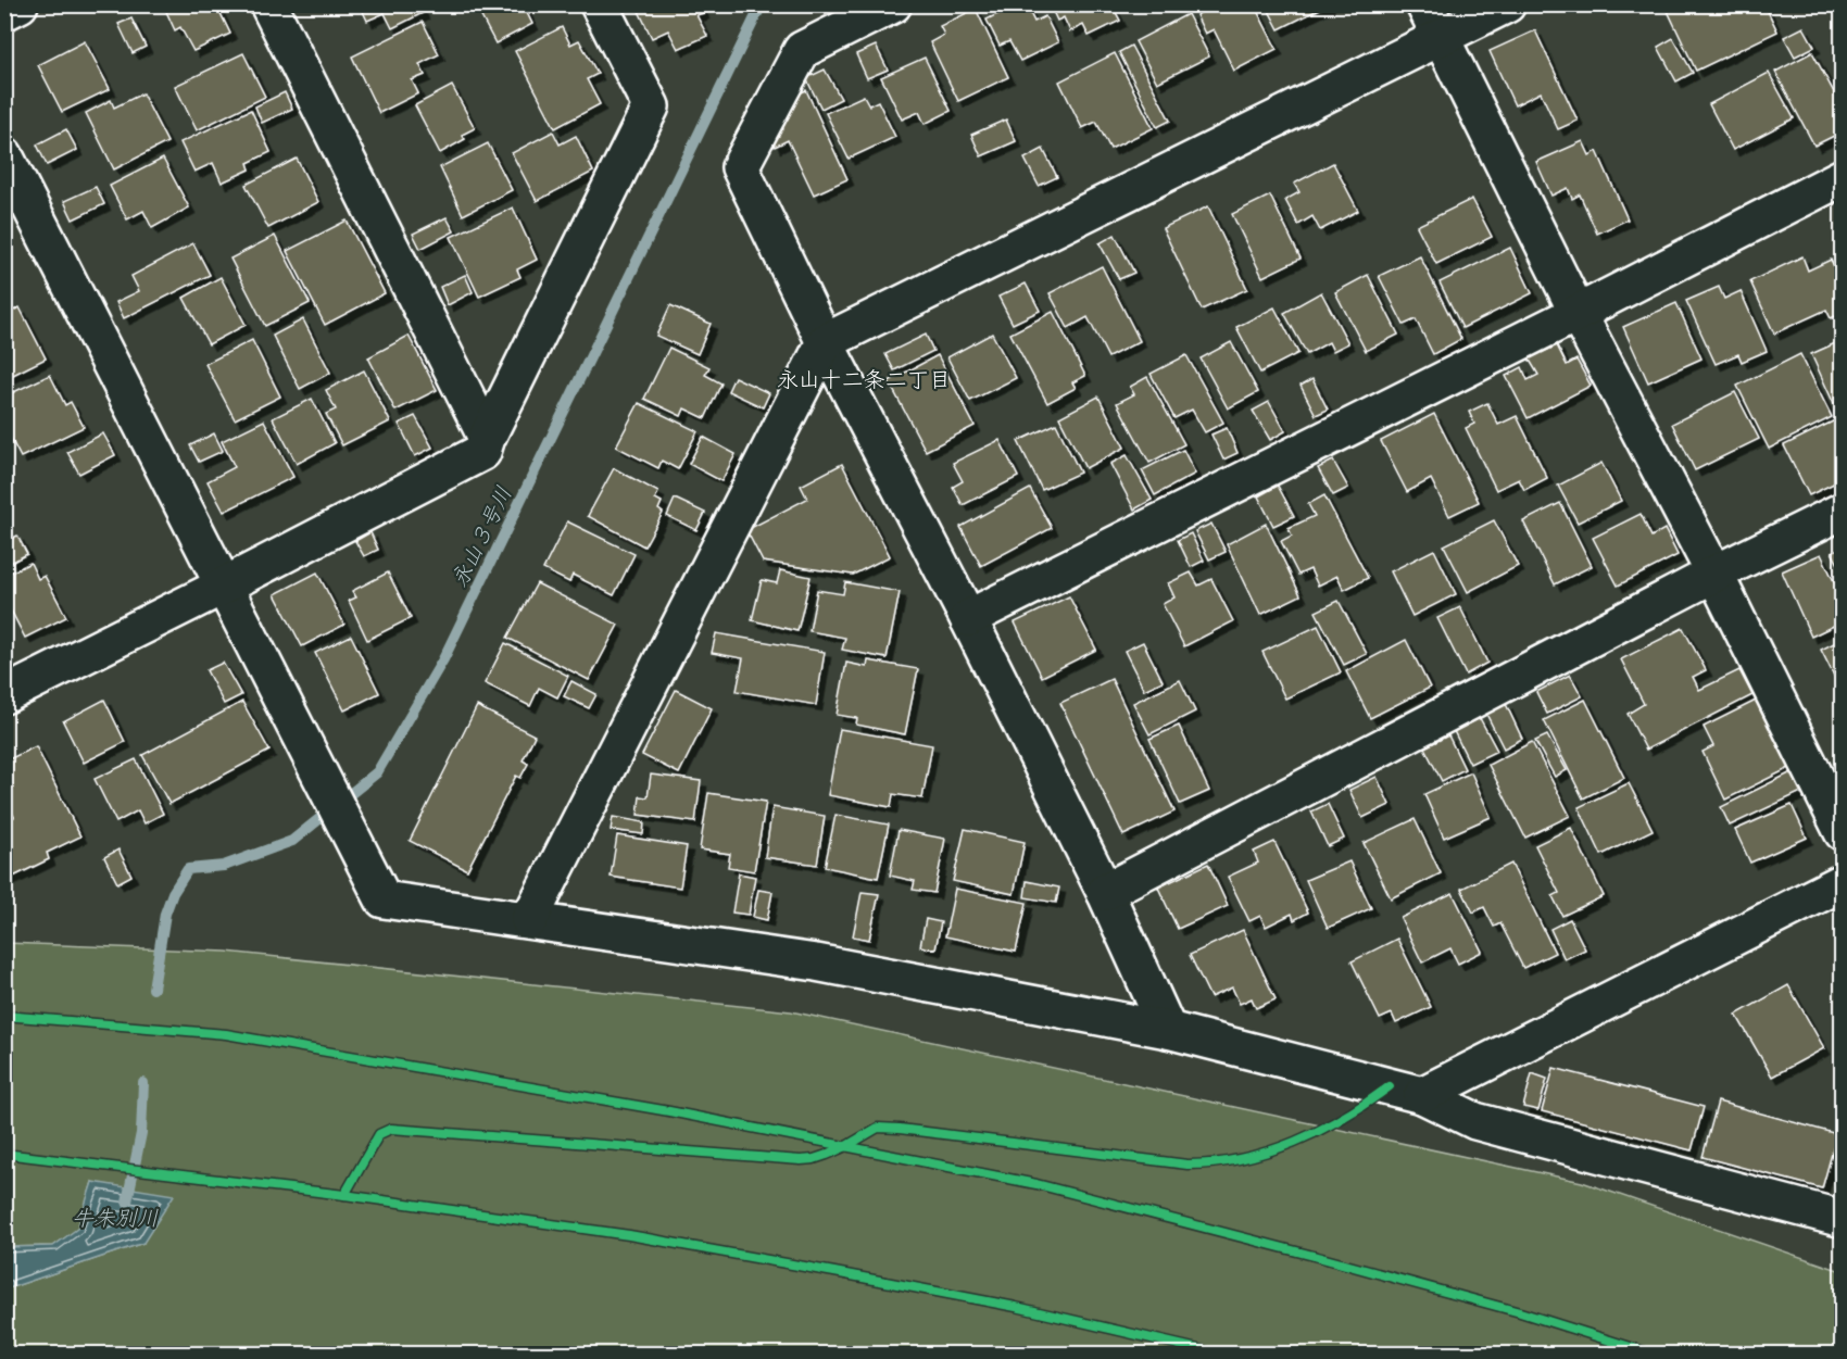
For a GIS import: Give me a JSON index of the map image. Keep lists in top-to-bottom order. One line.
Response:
{"districts":["永山十二条二丁目"],"water":["永山３号川","牛朱別川"]}
